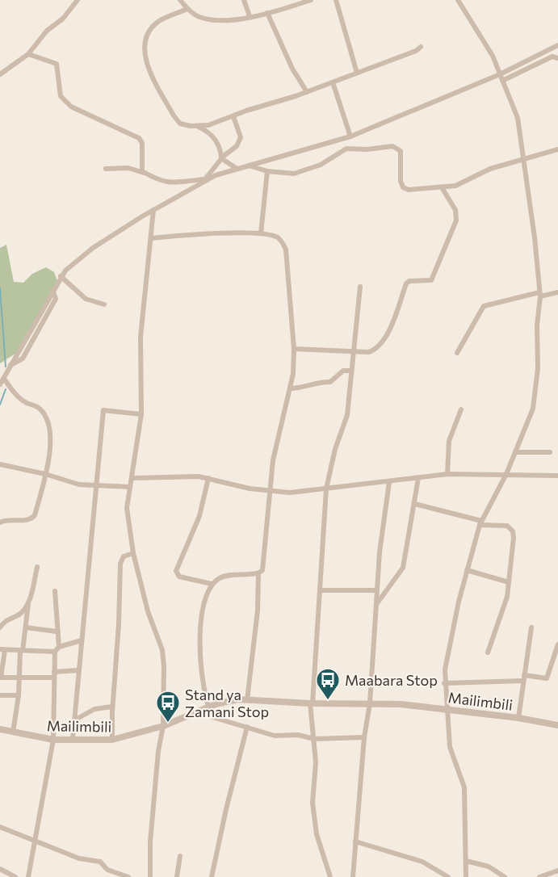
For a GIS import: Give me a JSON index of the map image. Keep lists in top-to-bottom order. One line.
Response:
{"streets":{"street":["Mailimbili"]},"places":{"bus stop":["Maabara Stop","Stand ya Zamani Stop"]}}
